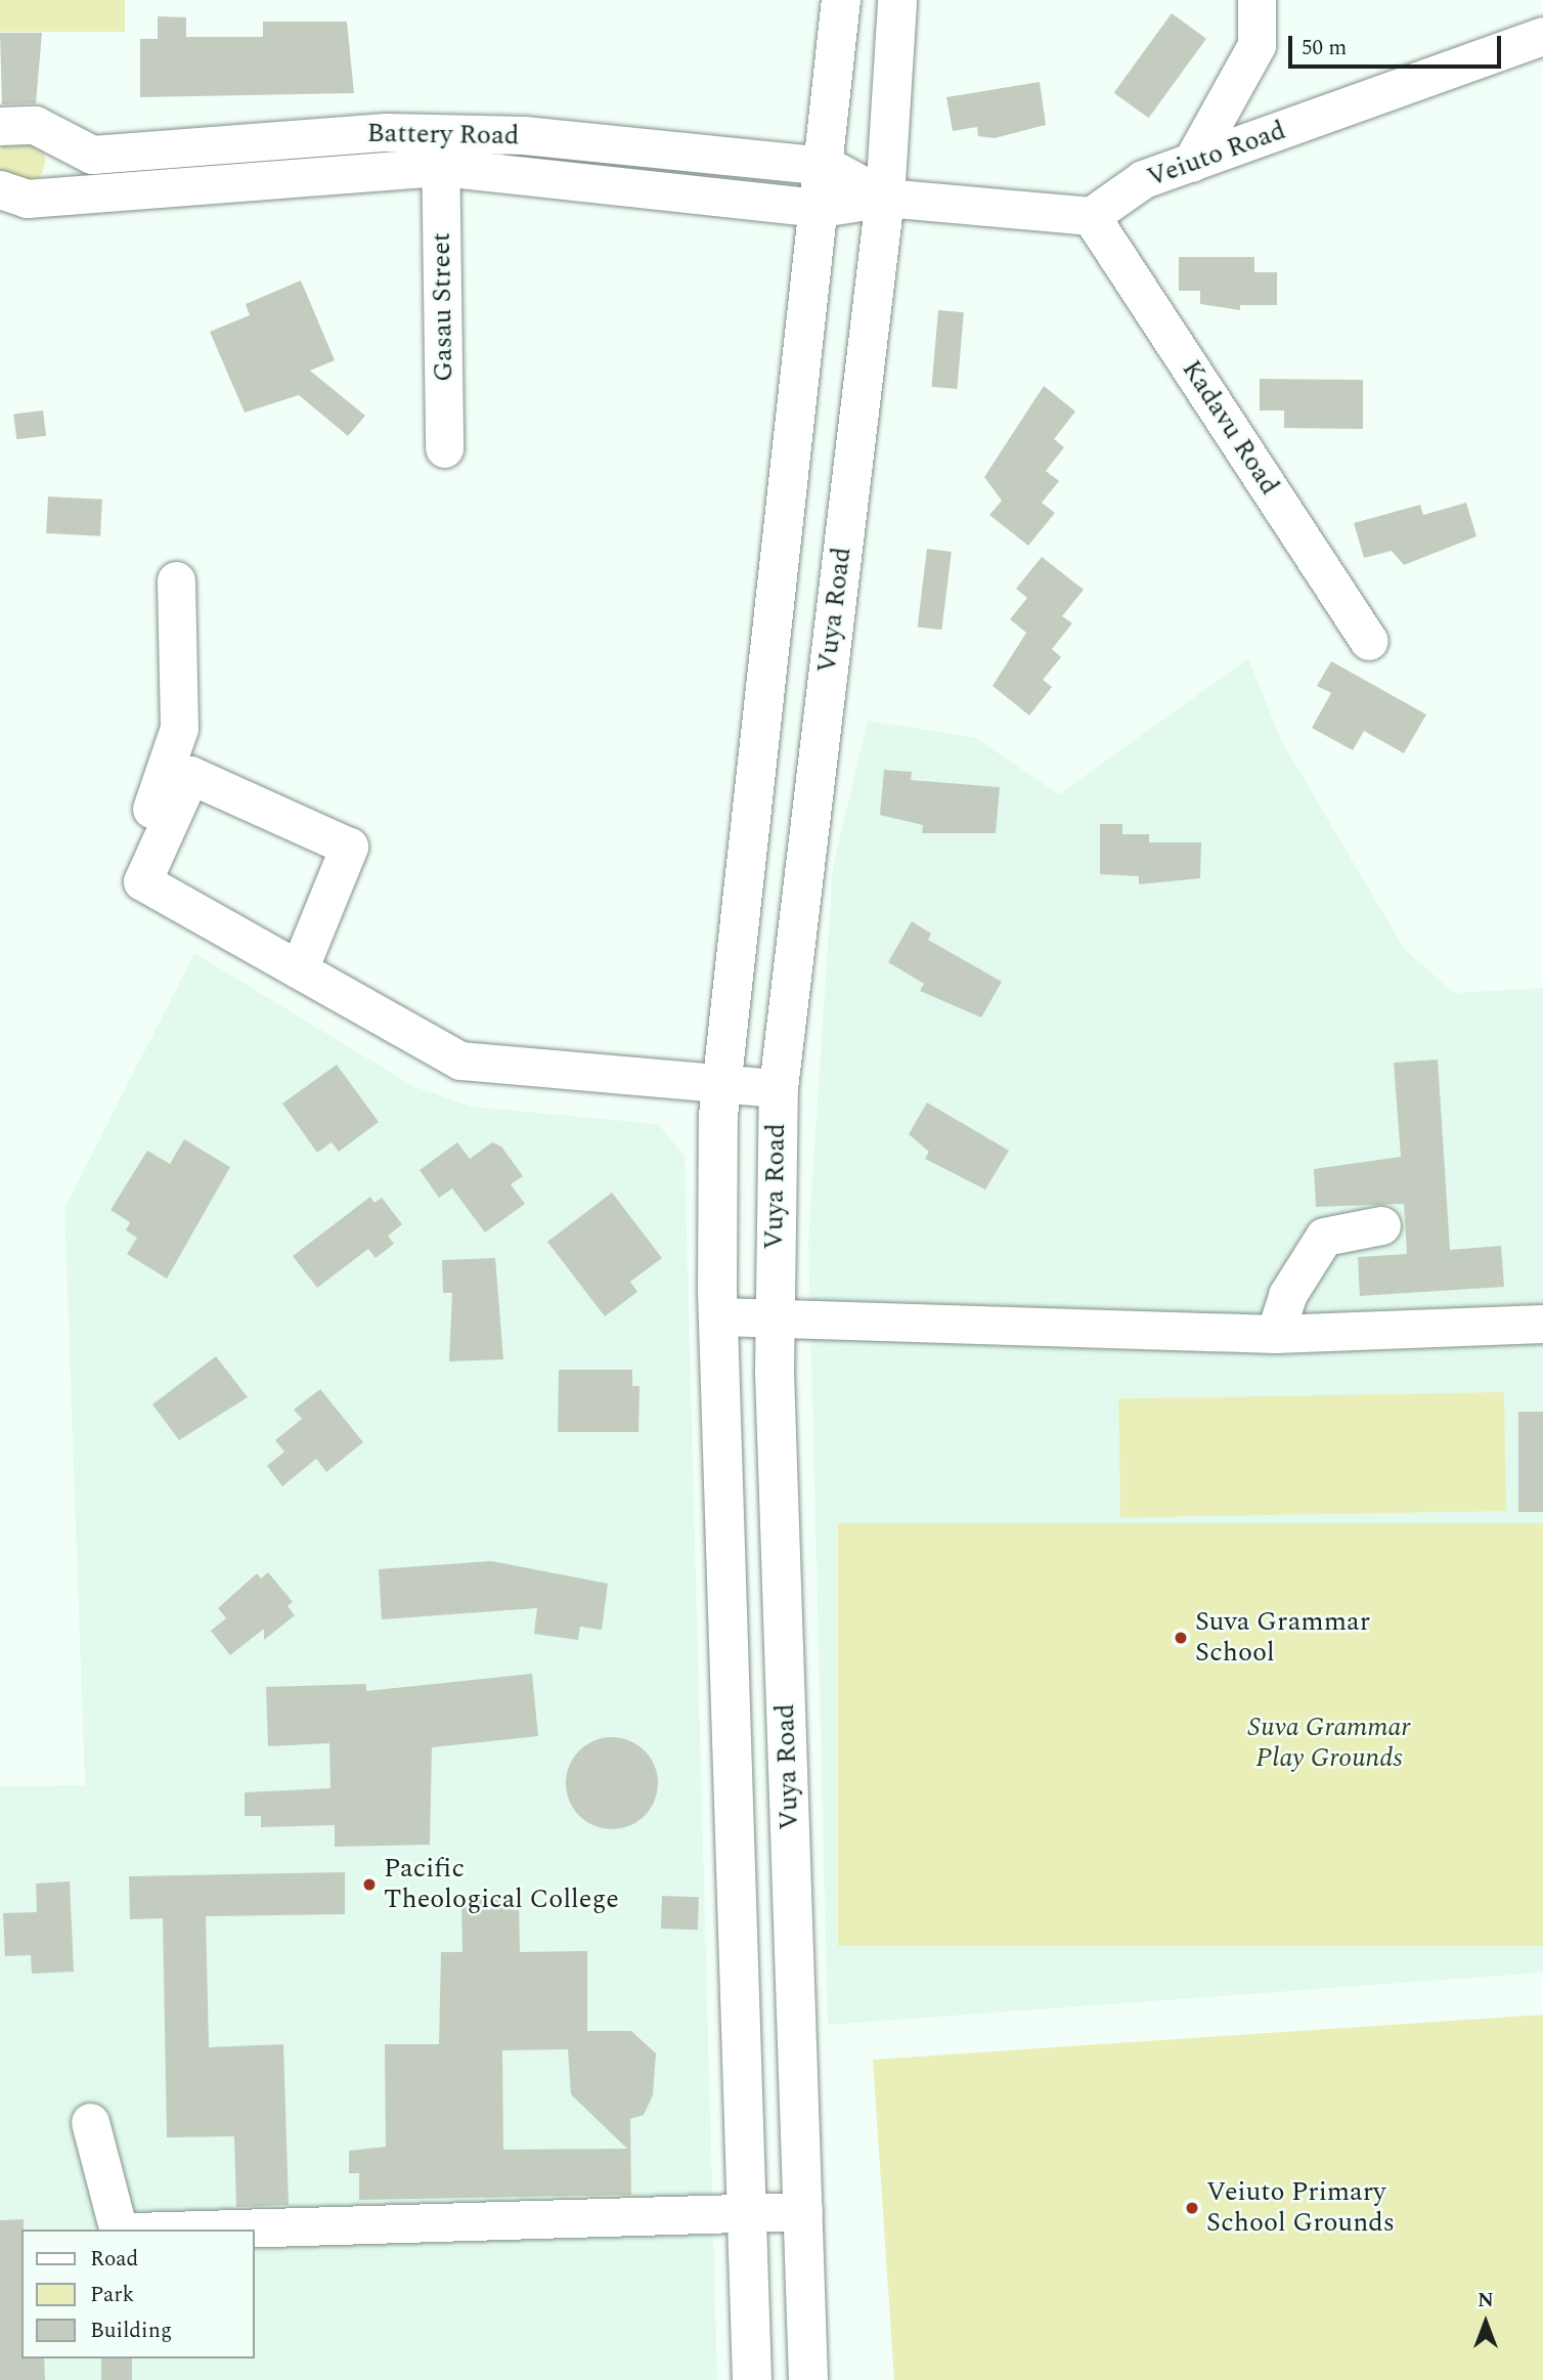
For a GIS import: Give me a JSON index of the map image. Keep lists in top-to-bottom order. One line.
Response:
{"streets":{"main road":["Vuya Road"],"street":["Battery Road","Veiuto Road","Gasau Street","Kadavu Road"]},"crossings":[["Battery Road","Gasau Street"],["Battery Road","Vuya Road"],["Veiuto Road","Kadavu Road"]],"parks":["Suva Grammar Play Grounds"],"places":["Suva Grammar School","Pacific Theological College","Veiuto Primary School Grounds"],"legend":["Road","Park","Building"],"scale_bar":"50 m","north":"top"}
